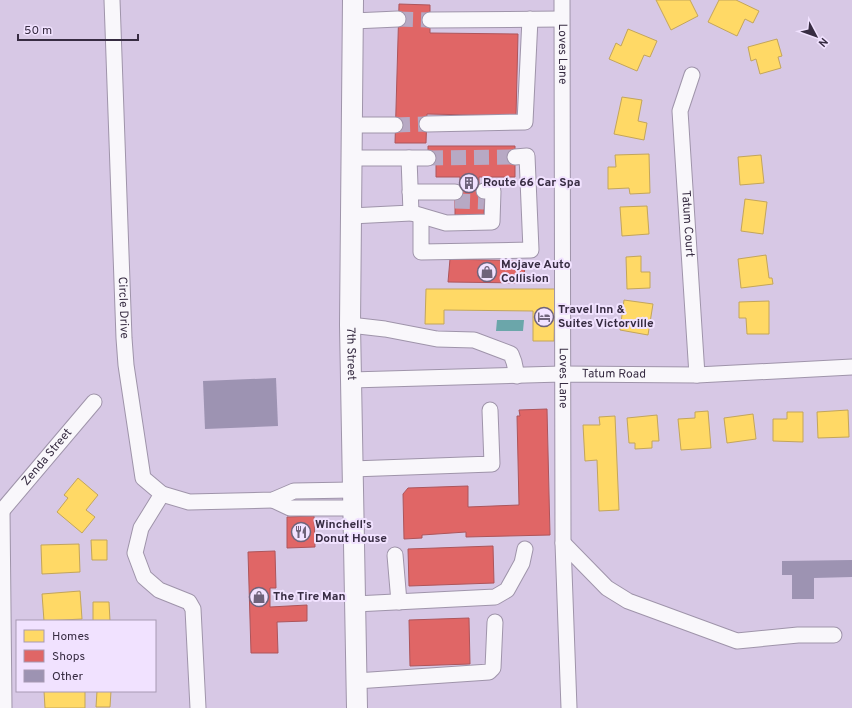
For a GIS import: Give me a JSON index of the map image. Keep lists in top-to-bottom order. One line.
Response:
{"streets":{"main road":["7th Street"],"street":["Loves Lane","Tatum Court","Circle Drive","Tatum Road","Zenda Street"]},"crossings":[["Loves Lane","Tatum Road"],["Tatum Court","Tatum Road"],["Circle Drive","7th Street"],["7th Street","Tatum Road"]],"places":{"building":["Route 66 Car Spa"],"shop":["Mojave Auto Collision","The Tire Man"],"hotel":["Travel Inn & Suites Victorville"],"restaurant":["Winchell's Donut House"]},"legend":["Homes","Shops","Other"],"scale_bar":"50 m","north":"bottom right"}
